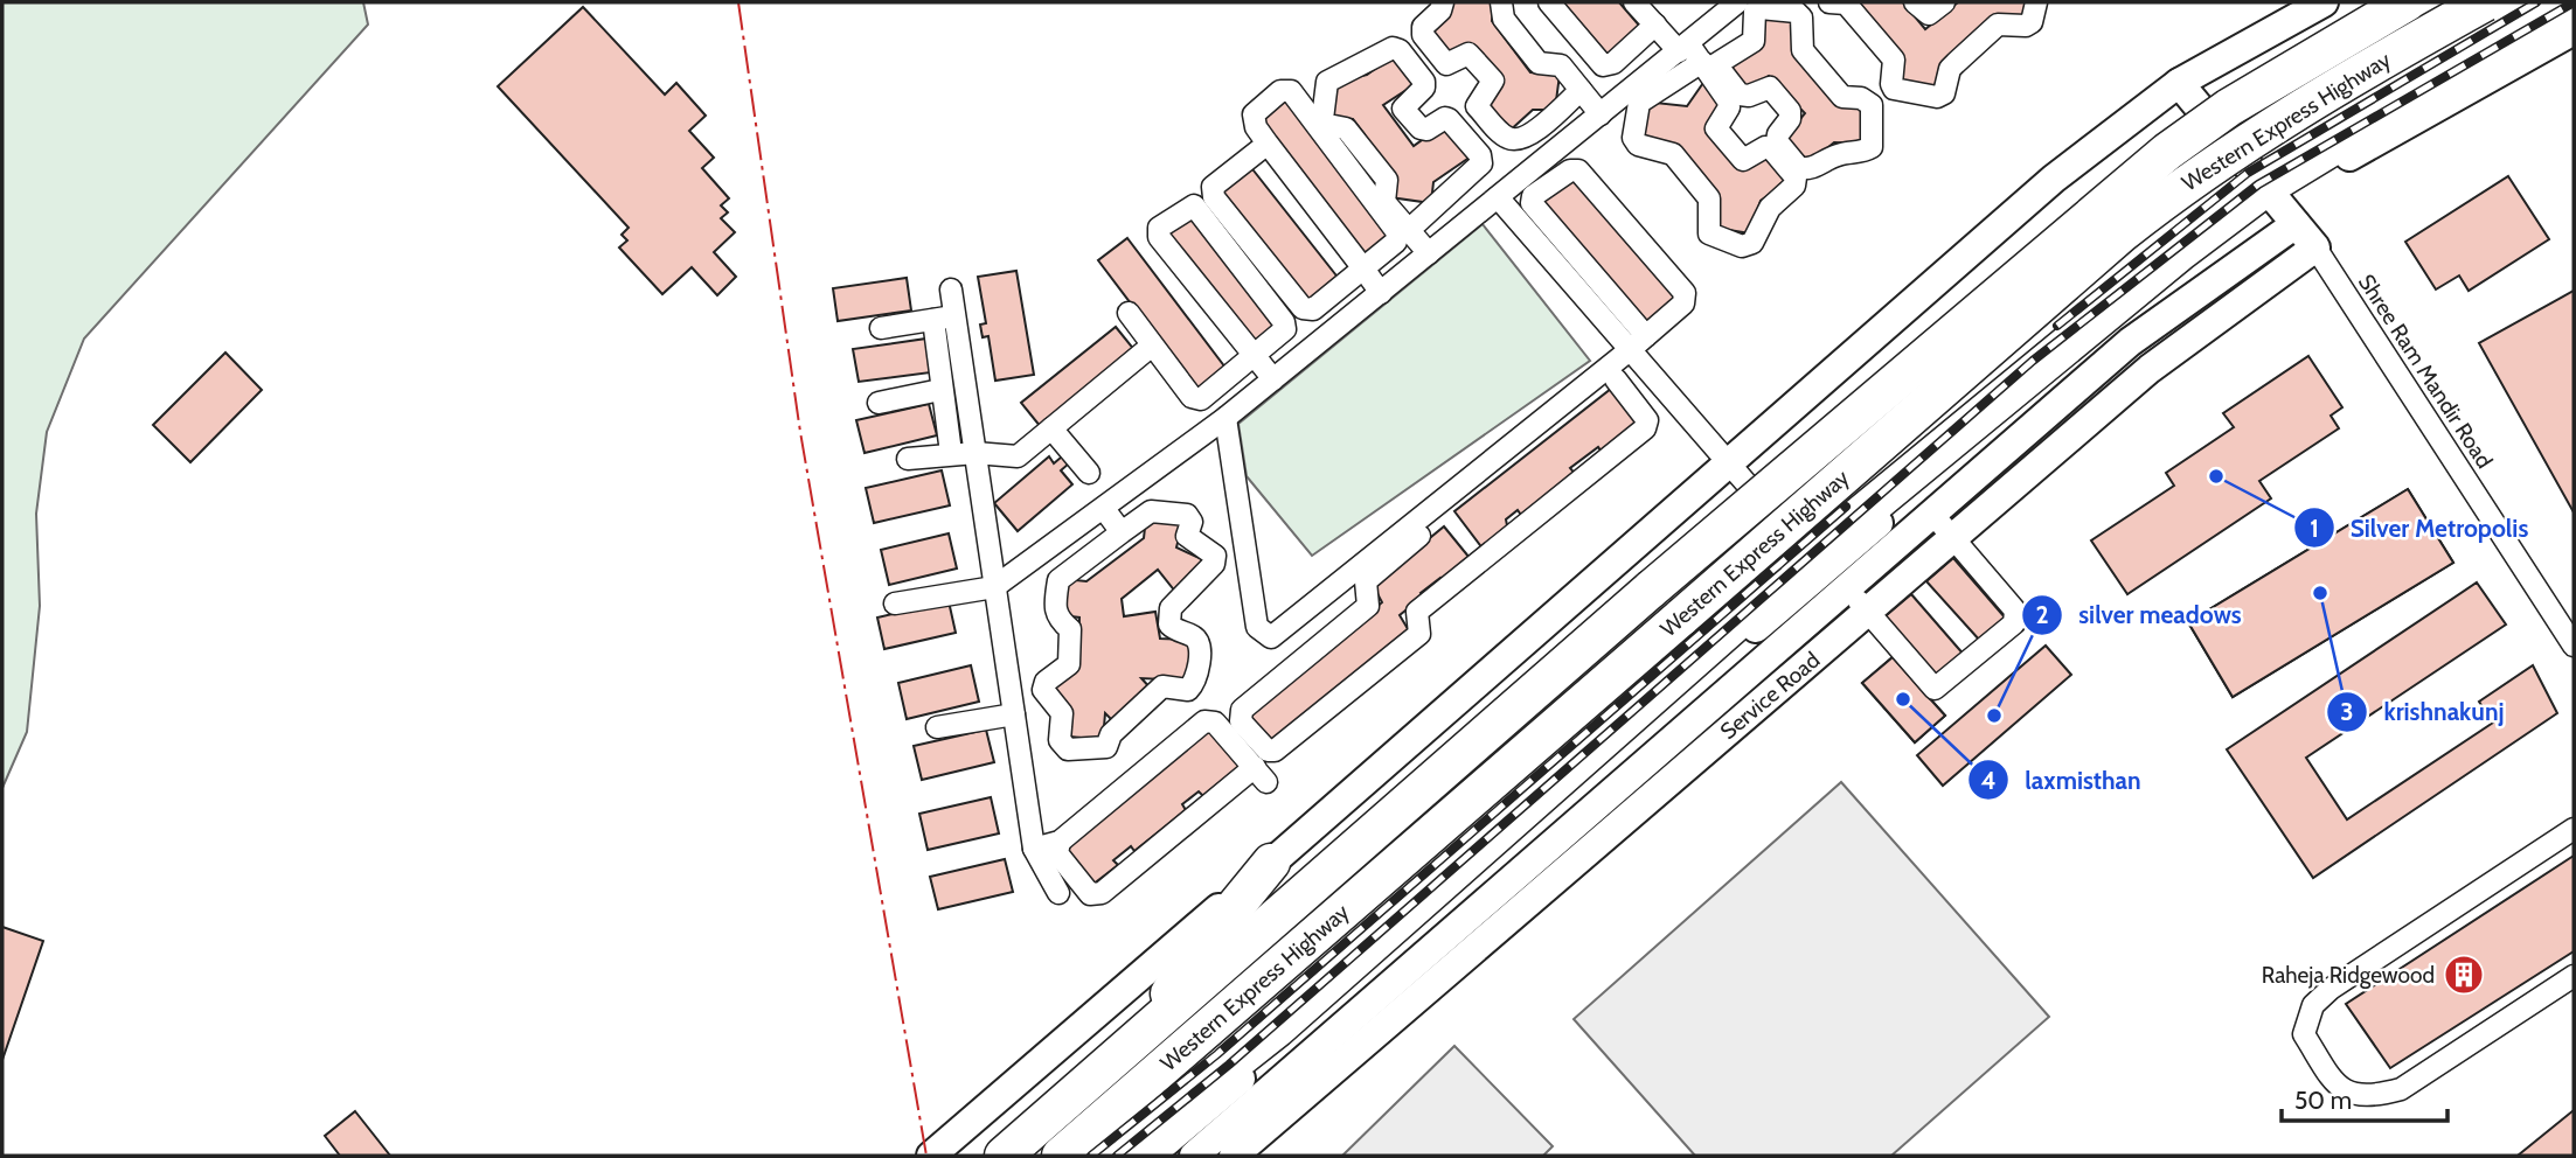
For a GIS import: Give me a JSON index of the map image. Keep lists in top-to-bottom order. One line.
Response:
{"streets":{"highway":["Western Express Highway"],"main road":["Service Road"],"street":["Shree Ram Mandir Road"]},"crossings":[["Shree Ram Mandir Road","Service Road"]],"places":{"other":["Silver Metropolis","krishnakunj","laxmisthan","silver meadows"],"building":["Raheja Ridgewood"]},"scale_bar":"50 m"}
